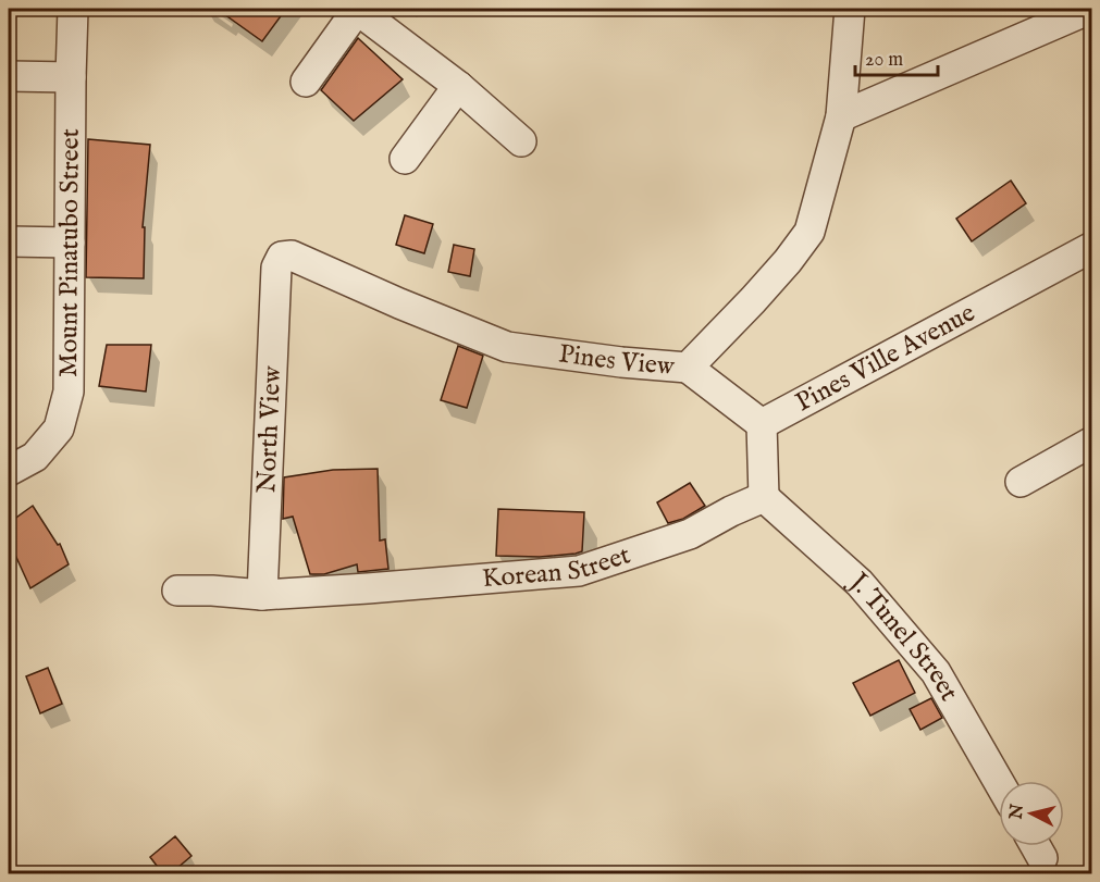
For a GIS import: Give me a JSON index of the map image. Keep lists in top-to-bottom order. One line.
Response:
{"streets":{"street":["Mount Pinatubo Street","Pines Ville Avenue","Pines View","North View","Korean Street","J. Tunel Street"]},"crossings":[["Pines View","North View"],["North View","Korean Street"],["Korean Street","J. Tunel Street"]],"scale_bar":"20 m","north":"left"}
